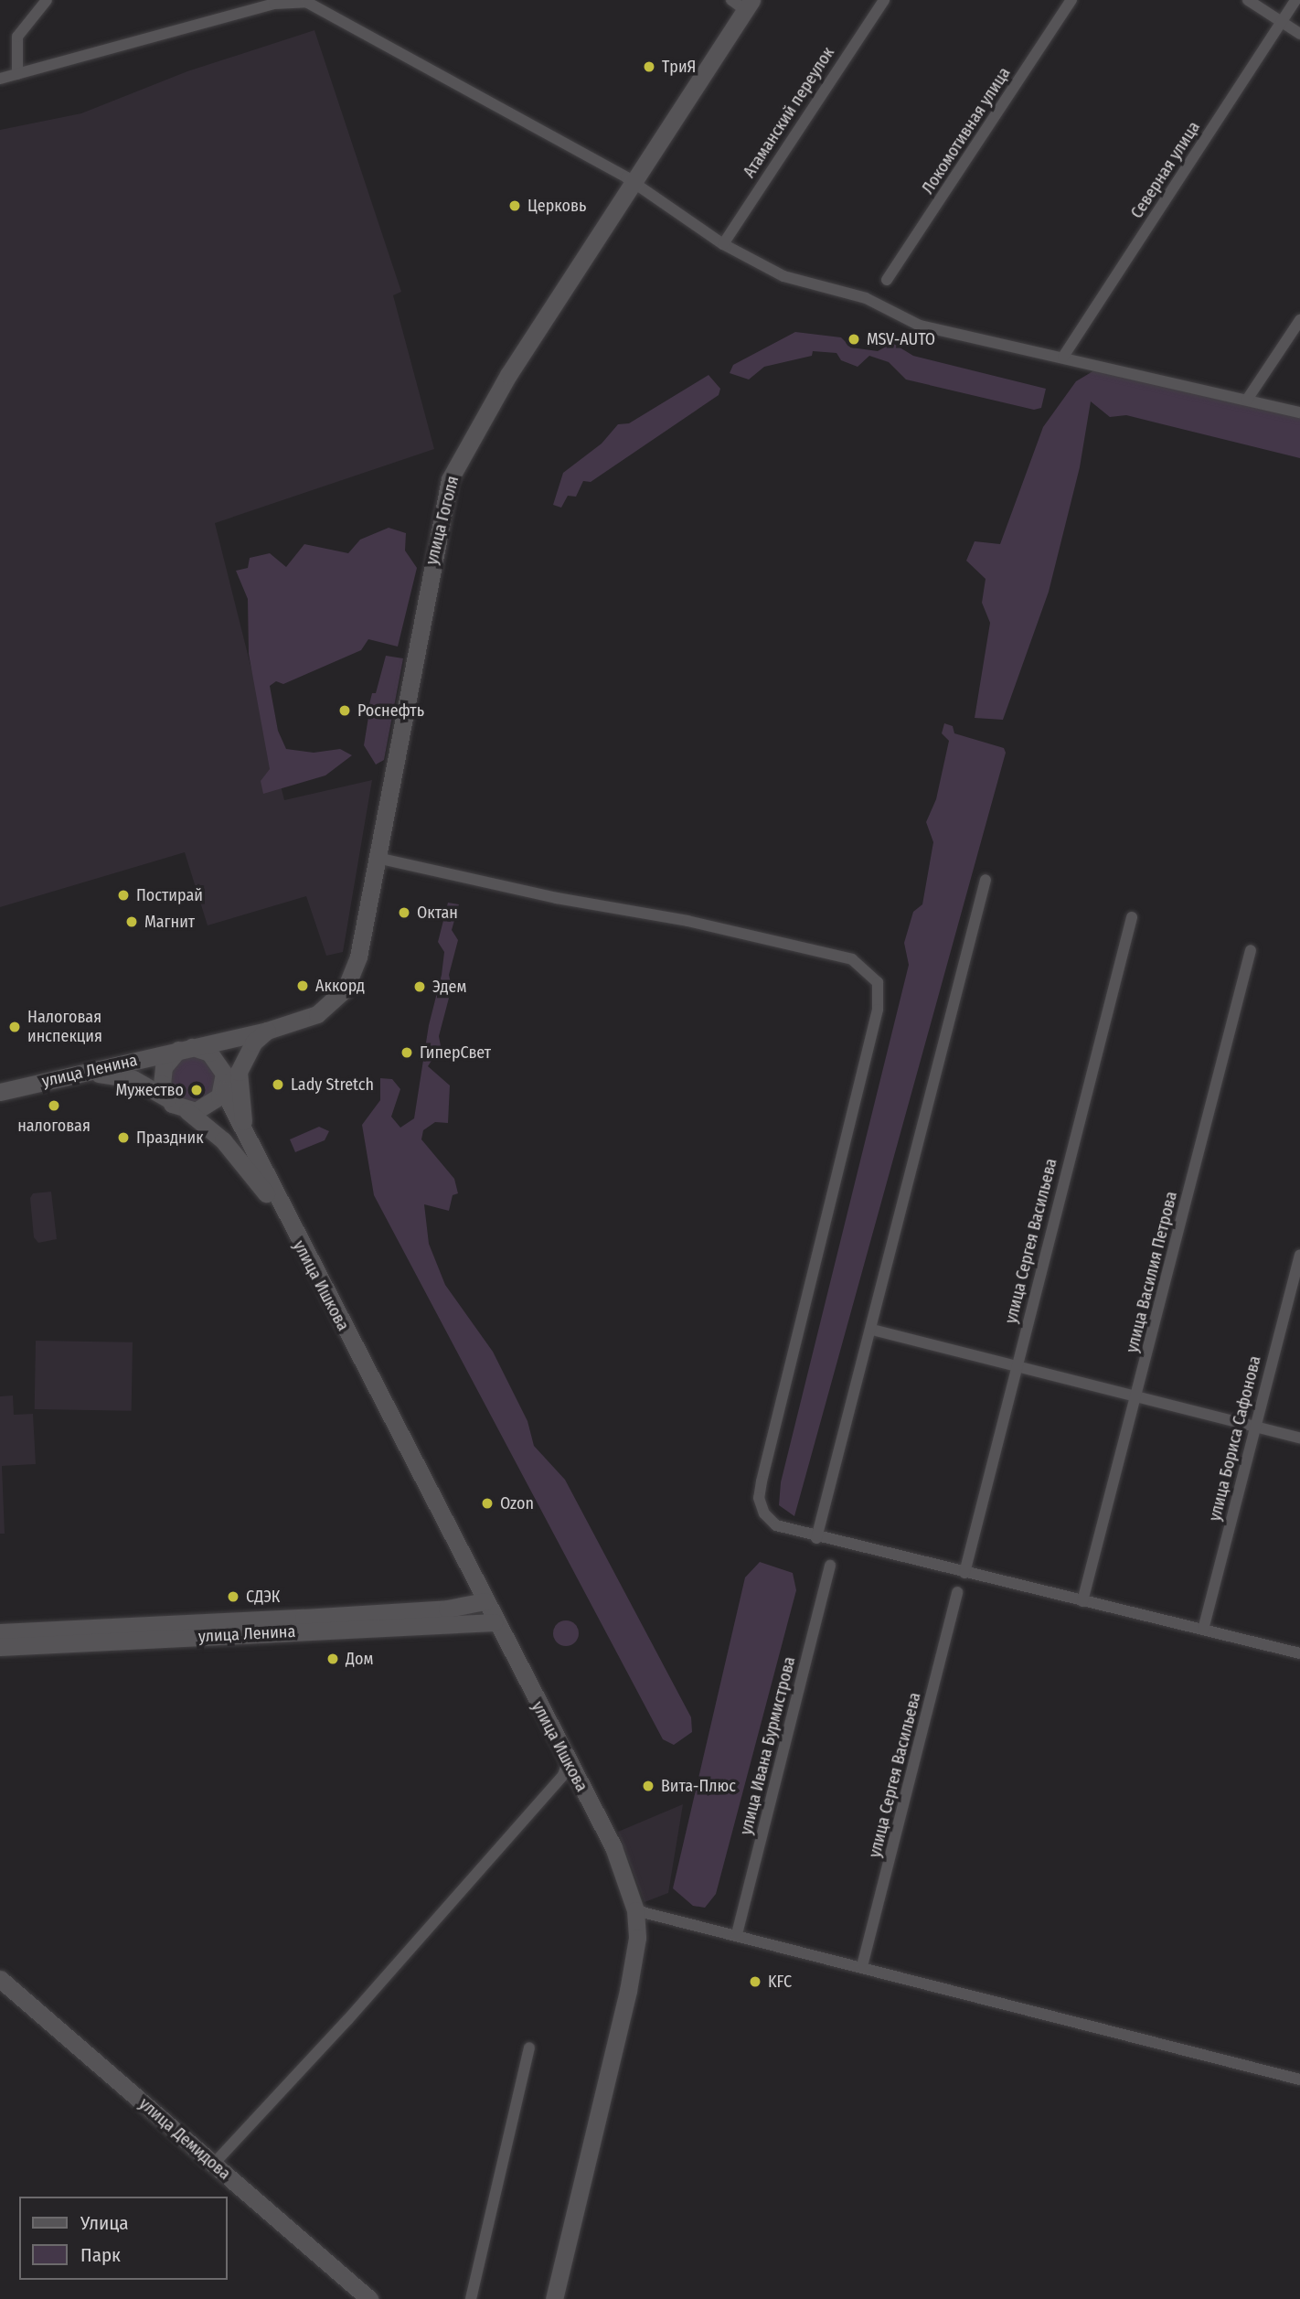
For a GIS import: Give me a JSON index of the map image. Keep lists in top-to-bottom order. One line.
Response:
{"streets":{"street":["Атаманский переулок","Локомотивная улица","Северная улица","улица Гоголя","улица Ленина","улица Сергея Васильева","улица Василия Петрова","улица Ишкова","улица Бориса Сафонова","улица Ивана Бурмистрова","улица Демидова"]},"crossings":[["улица Гоголя","улица Ленина"],["улица Гоголя","улица Ишкова"],["улица Ленина","улица Ишкова"]],"places":["ТриЯ","Церковь","MSV-AUTO","Роснефть","Постирай","Октан","Магнит","Аккорд","Эдем","Налоговая инспекция","ГиперСвет","Lady Stretch","Мужество","налоговая","Праздник","Ozon","СДЭК","Дом","Вита-Плюс","KFC"],"legend":["Улица","Парк"]}
